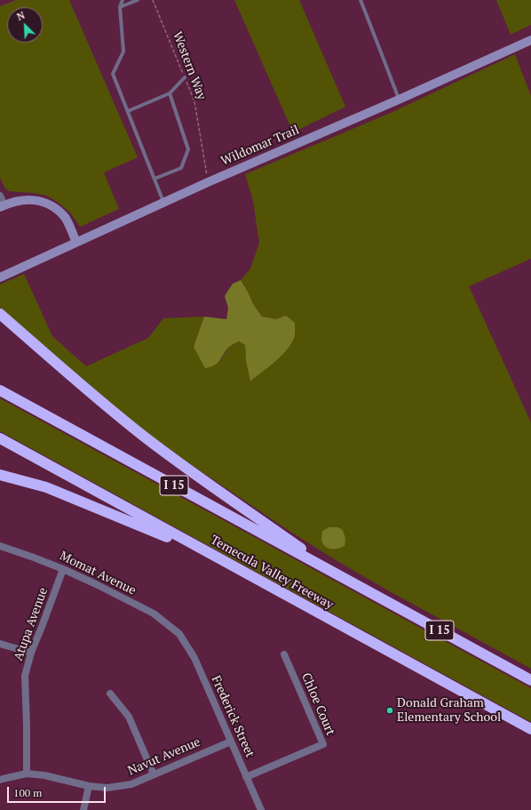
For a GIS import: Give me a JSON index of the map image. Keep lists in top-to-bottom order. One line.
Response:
{"streets":{"highway":["I 15","Temecula Valley Freeway"],"main road":["Wildomar Trail"],"street":["Momat Avenue","Atupa Avenue","Chloe Court","Frederick Street","Navut Avenue"],"path":["Western Way"]},"crossings":[["Western Way","Wildomar Trail"],["Momat Avenue","Atupa Avenue"],["Momat Avenue","Frederick Street"],["Atupa Avenue","Navut Avenue"],["Chloe Court","Frederick Street"],["Frederick Street","Navut Avenue"]],"places":["Donald Graham Elementary School"],"scale_bar":"100 m","north":"top left"}
